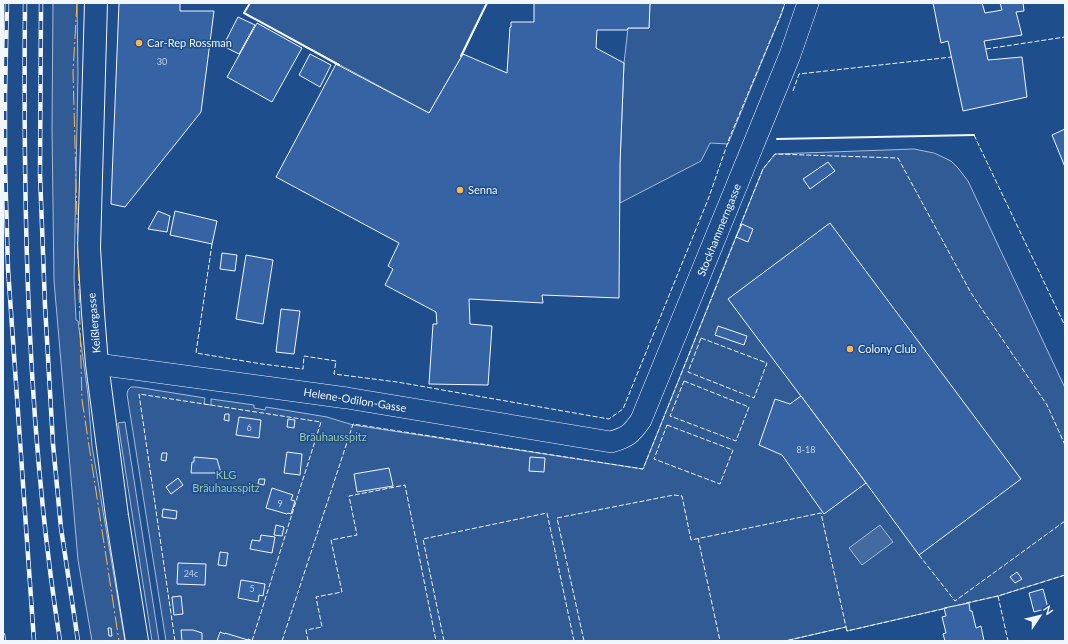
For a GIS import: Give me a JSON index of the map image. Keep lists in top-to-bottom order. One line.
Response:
{"streets":{"street":["Stockhammerngasse","Keißlergasse","Helene-Odilon-Gasse"]},"crossings":[["Stockhammerngasse","Helene-Odilon-Gasse"],["Keißlergasse","Helene-Odilon-Gasse"]],"parks":["Bräuhausspitz","KLG Bräuhausspitz"],"places":["Car-Rep Rossman","Senna","Colony Club"],"house_numbers":["30","6","8-18","9","24c","5"],"north":"top right"}
